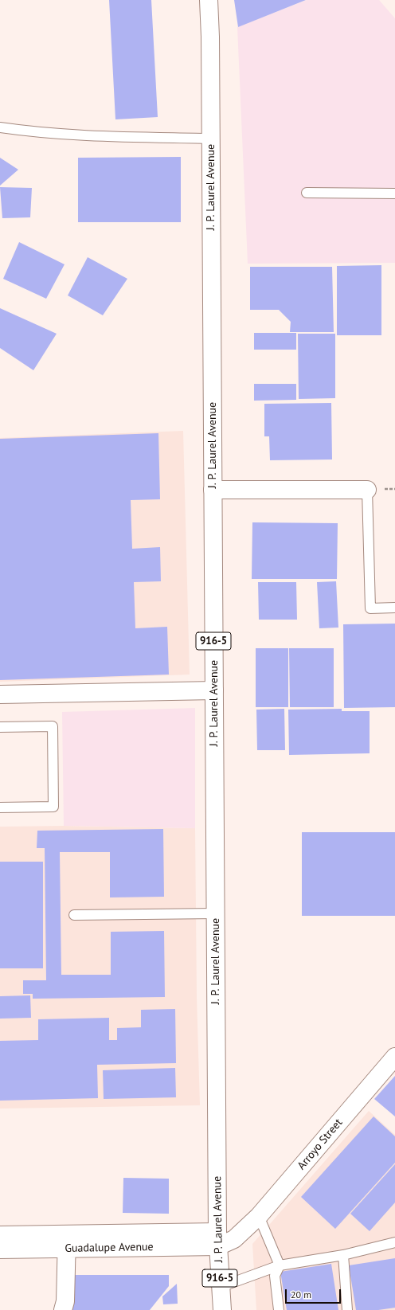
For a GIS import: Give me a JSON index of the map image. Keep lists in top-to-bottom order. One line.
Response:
{"streets":{"main road":["J. P. Laurel Avenue","916-5","Arroyo Street","Guadalupe Avenue"]},"crossings":[["J. P. Laurel Avenue","Arroyo Street"],["J. P. Laurel Avenue","Guadalupe Avenue"],["Arroyo Street","Guadalupe Avenue"]],"scale_bar":"20 m"}
